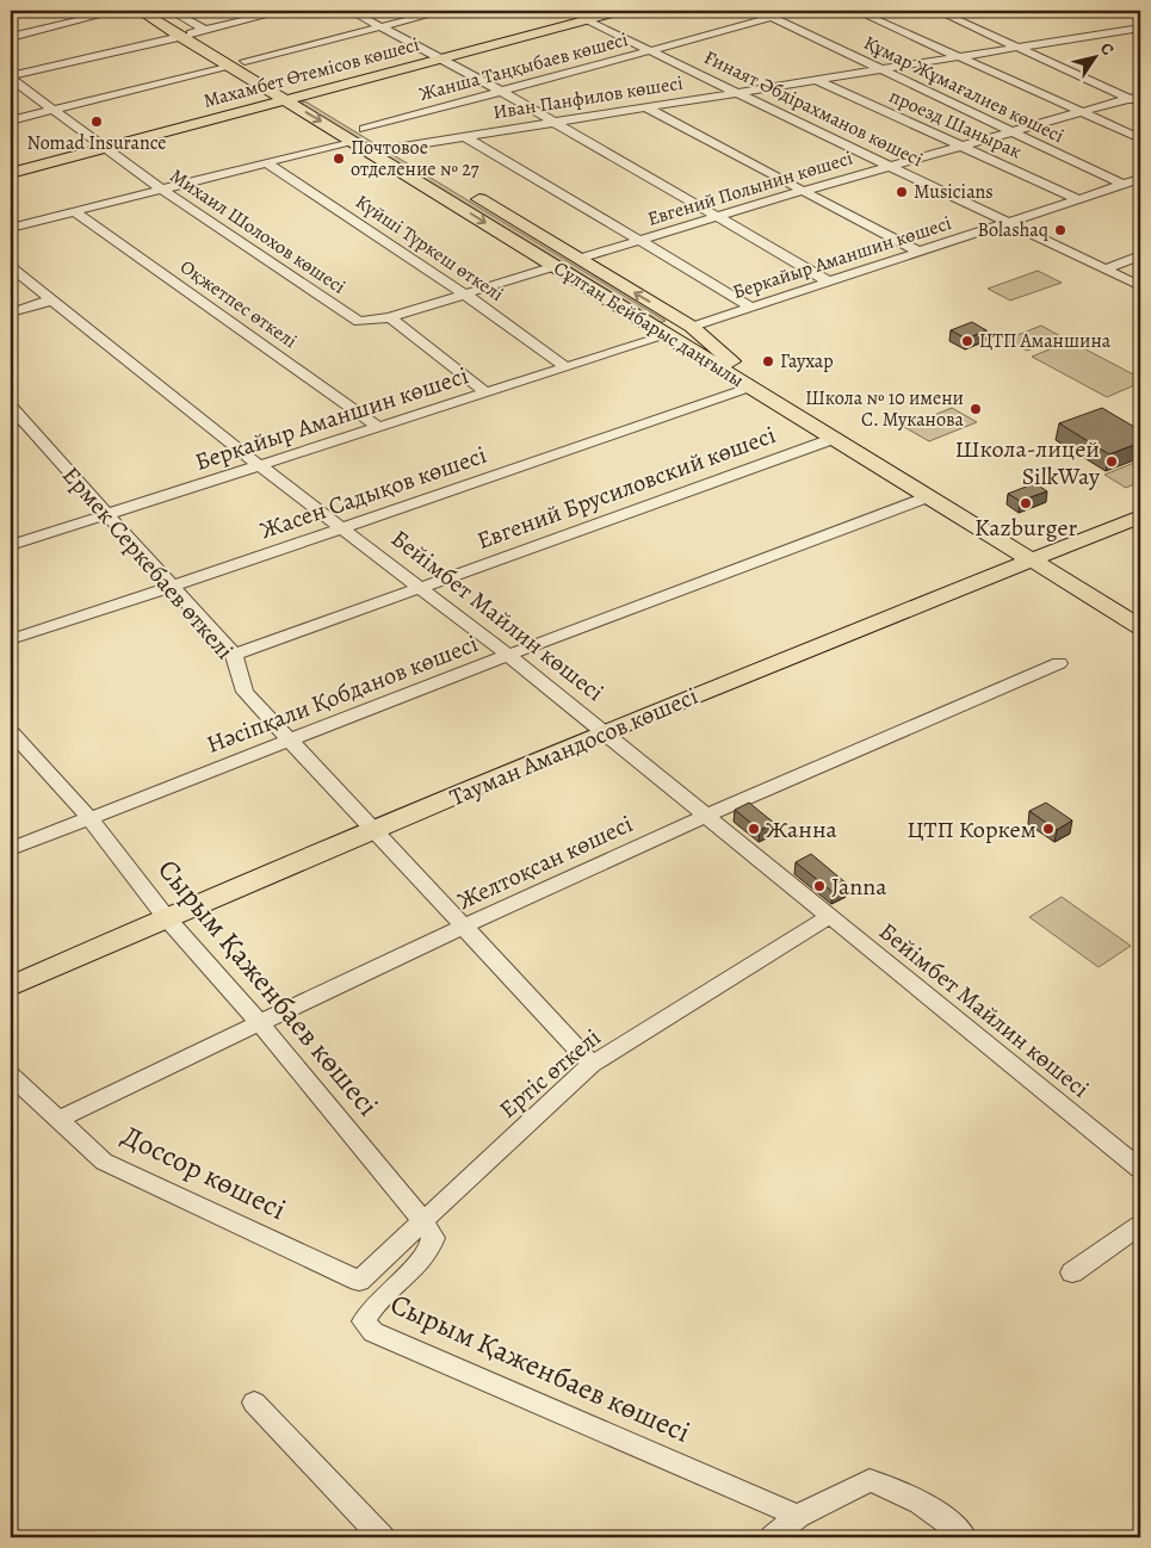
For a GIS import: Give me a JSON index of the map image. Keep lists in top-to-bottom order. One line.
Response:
{"streets":{"main road":["Махамбет Өтемісов көшесі","Сұлтан Бейбарыс даңғылы","Тауман Амандосов көшесі"],"street":["Жанша Таңқыбаев көшесі","Құмар Жұмағалиев көшесі","Иван Панфилов көшесі","Ғинаят Әбдірахманов көшесі","проезд Шанырак","Евгений Полынин көшесі","Михаил Шолохов көшесі","Күйші Түркеш өткелі","Беркайыр Аманшин көшесі","Оқжетпес өткелі","Евгений Брусиловский көшесі","Жасен Садықов көшесі","Ермек Серкебаев өткелі","Бейімбет Майлин көшесі","Нәсіпқали Қобданов көшесі","Желтоқсан көшесі","Сырым Қаженбаев көшесі","Ертіс өткелі","Доссор көшесі"]},"crossings":[["Жанша Таңқыбаев көшесі","Құмар Жұмағалиев көшесі"],["Жанша Таңқыбаев көшесі","Ғинаят Әбдірахманов көшесі"],["Жанша Таңқыбаев көшесі","Михаил Шолохов көшесі"],["Жанша Таңқыбаев көшесі","Күйші Түркеш өткелі"],["Жанша Таңқыбаев көшесі","Оқжетпес өткелі"],["Жанша Таңқыбаев көшесі","Сұлтан Бейбарыс даңғылы"],["Махамбет Өтемісов көшесі","Ғинаят Әбдірахманов көшесі"],["Махамбет Өтемісов көшесі","Михаил Шолохов көшесі"],["Махамбет Өтемісов көшесі","Сұлтан Бейбарыс даңғылы"],["Құмар Жұмағалиев көшесі","Иван Панфилов көшесі"],["Құмар Жұмағалиев көшесі","Евгений Полынин көшесі"],["Құмар Жұмағалиев көшесі","Беркайыр Аманшин көшесі"],["Иван Панфилов көшесі","Ғинаят Әбдірахманов көшесі"],["Иван Панфилов көшесі","проезд Шанырак"],["Иван Панфилов көшесі","Сұлтан Бейбарыс даңғылы"],["Ғинаят Әбдірахманов көшесі","Евгений Полынин көшесі"],["Ғинаят Әбдірахманов көшесі","Беркайыр Аманшин көшесі"],["проезд Шанырак","Евгений Полынин көшесі"],["проезд Шанырак","Беркайыр Аманшин көшесі"],["Евгений Полынин көшесі","Сұлтан Бейбарыс даңғылы"],["Михаил Шолохов көшесі","Күйші Түркеш өткелі"],["Михаил Шолохов көшесі","Сұлтан Бейбарыс даңғылы"],["Күйші Түркеш өткелі","Беркайыр Аманшин көшесі"],["Беркайыр Аманшин көшесі","Оқжетпес өткелі"],["Беркайыр Аманшин көшесі","Сұлтан Бейбарыс даңғылы"],["Беркайыр Аманшин көшесі","Ермек Серкебаев өткелі"],["Беркайыр Аманшин көшесі","Бейімбет Майлин көшесі"],["Сұлтан Бейбарыс даңғылы","Евгений Брусиловский көшесі"],["Сұлтан Бейбарыс даңғылы","Жасен Садықов көшесі"],["Сұлтан Бейбарыс даңғылы","Нәсіпқали Қобданов көшесі"],["Сұлтан Бейбарыс даңғылы","Тауман Амандосов көшесі"],["Евгений Брусиловский көшесі","Ермек Серкебаев өткелі"],["Евгений Брусиловский көшесі","Бейімбет Майлин көшесі"],["Жасен Садықов көшесі","Ермек Серкебаев өткелі"],["Жасен Садықов көшесі","Бейімбет Майлин көшесі"],["Ермек Серкебаев өткелі","Нәсіпқали Қобданов көшесі"],["Ермек Серкебаев өткелі","Тауман Амандосов көшесі"],["Ермек Серкебаев өткелі","Желтоқсан көшесі"],["Ермек Серкебаев өткелі","Ертіс өткелі"],["Бейімбет Майлин көшесі","Нәсіпқали Қобданов көшесі"],["Бейімбет Майлин көшесі","Тауман Амандосов көшесі"],["Бейімбет Майлин көшесі","Желтоқсан көшесі"],["Бейімбет Майлин көшесі","Ертіс өткелі"],["Нәсіпқали Қобданов көшесі","Сырым Қаженбаев көшесі"],["Тауман Амандосов көшесі","Сырым Қаженбаев көшесі"],["Желтоқсан көшесі","Сырым Қаженбаев көшесі"],["Желтоқсан көшесі","Доссор көшесі"],["Сырым Қаженбаев көшесі","Ертіс өткелі"],["Ертіс өткелі","Доссор көшесі"]],"places":["Nomad Insurance","Почтовое отделение № 27","Musicians","Bolashaq","ЦТП Аманшина","Гаухар","Школа № 10 имени С. Муканова","Школа-лицей SilkWay","Kazburger","Жанна","ЦТП Коркем","Janna"],"north":"top right"}
